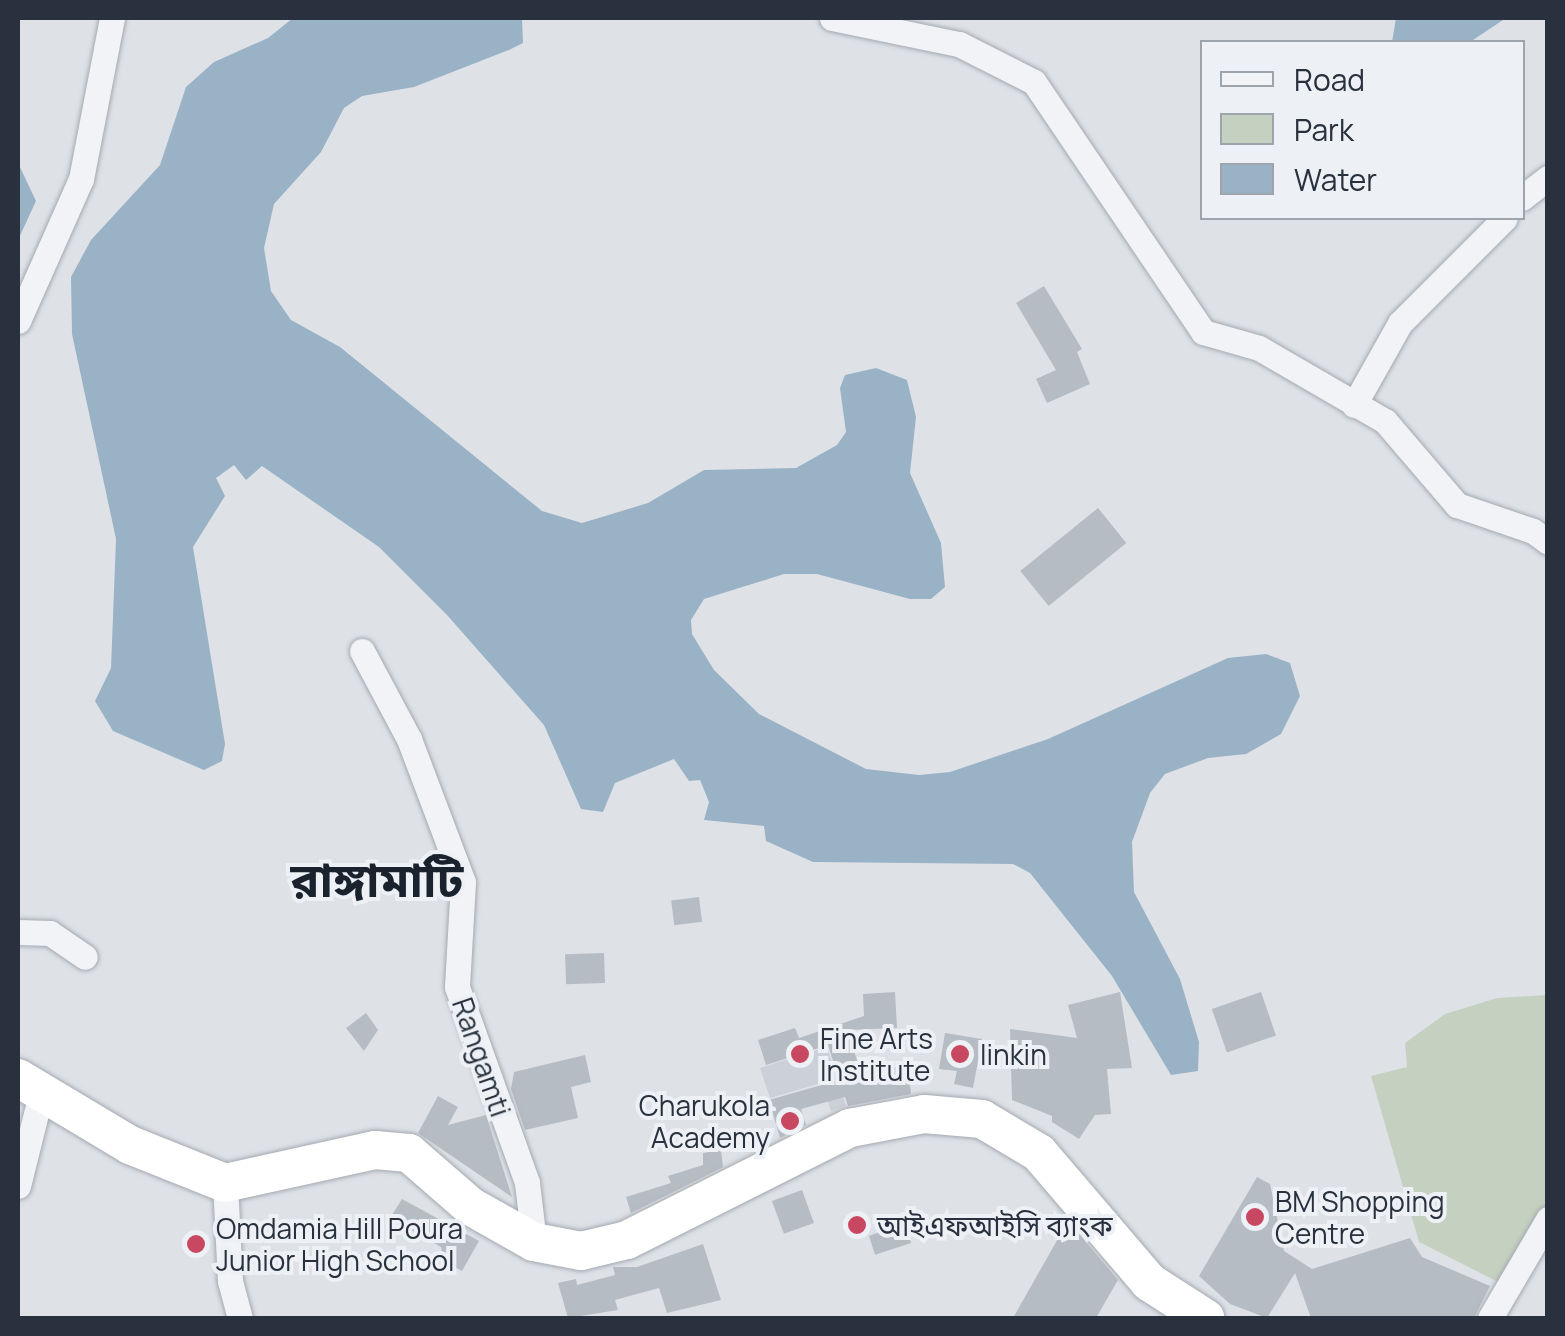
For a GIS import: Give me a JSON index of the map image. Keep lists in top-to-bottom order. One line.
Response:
{"streets":{"street":["Rangamti"]},"districts":["রাঙ্গামাটি"],"places":["Fine Arts Institute","linkin","Charukola Academy","BM Shopping Centre","আইএফআইসি ব্যাংক","Omdamia Hill Poura Junior High School"],"legend":["Road","Park","Water"]}
